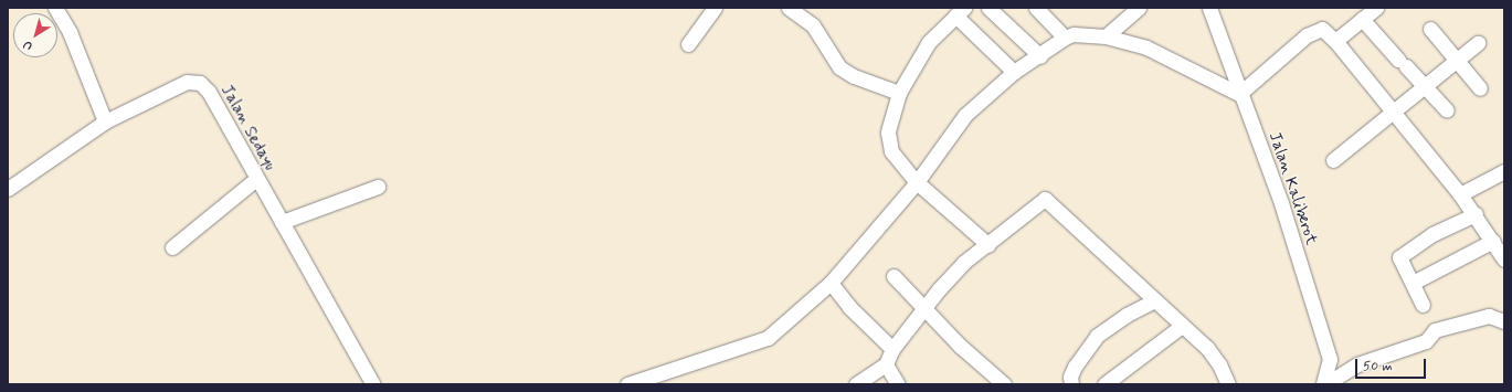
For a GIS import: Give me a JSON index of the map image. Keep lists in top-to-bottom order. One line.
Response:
{"streets":{"street":["Jalan Sedayu","Jalan Kaliberot"]},"scale_bar":"50 m","north":"bottom left"}
